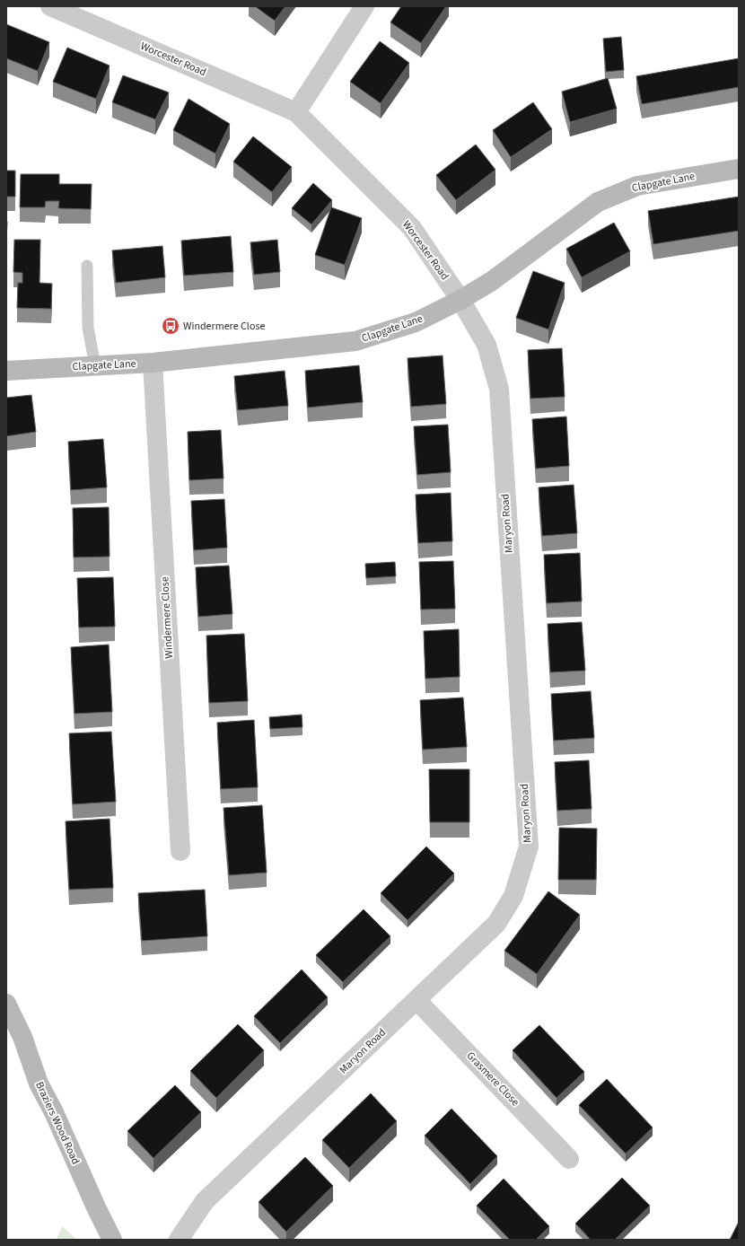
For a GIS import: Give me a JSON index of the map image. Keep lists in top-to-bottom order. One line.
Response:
{"streets":{"street":["Worcester Road","Clapgate Lane","Maryon Road","Windermere Close","Grasmere Close","Braziers Wood Road"]},"crossings":[["Worcester Road","Clapgate Lane"],["Worcester Road","Maryon Road"],["Clapgate Lane","Maryon Road"],["Clapgate Lane","Windermere Close"],["Maryon Road","Grasmere Close"]],"places":{"bus stop":["Windermere Close"]}}
